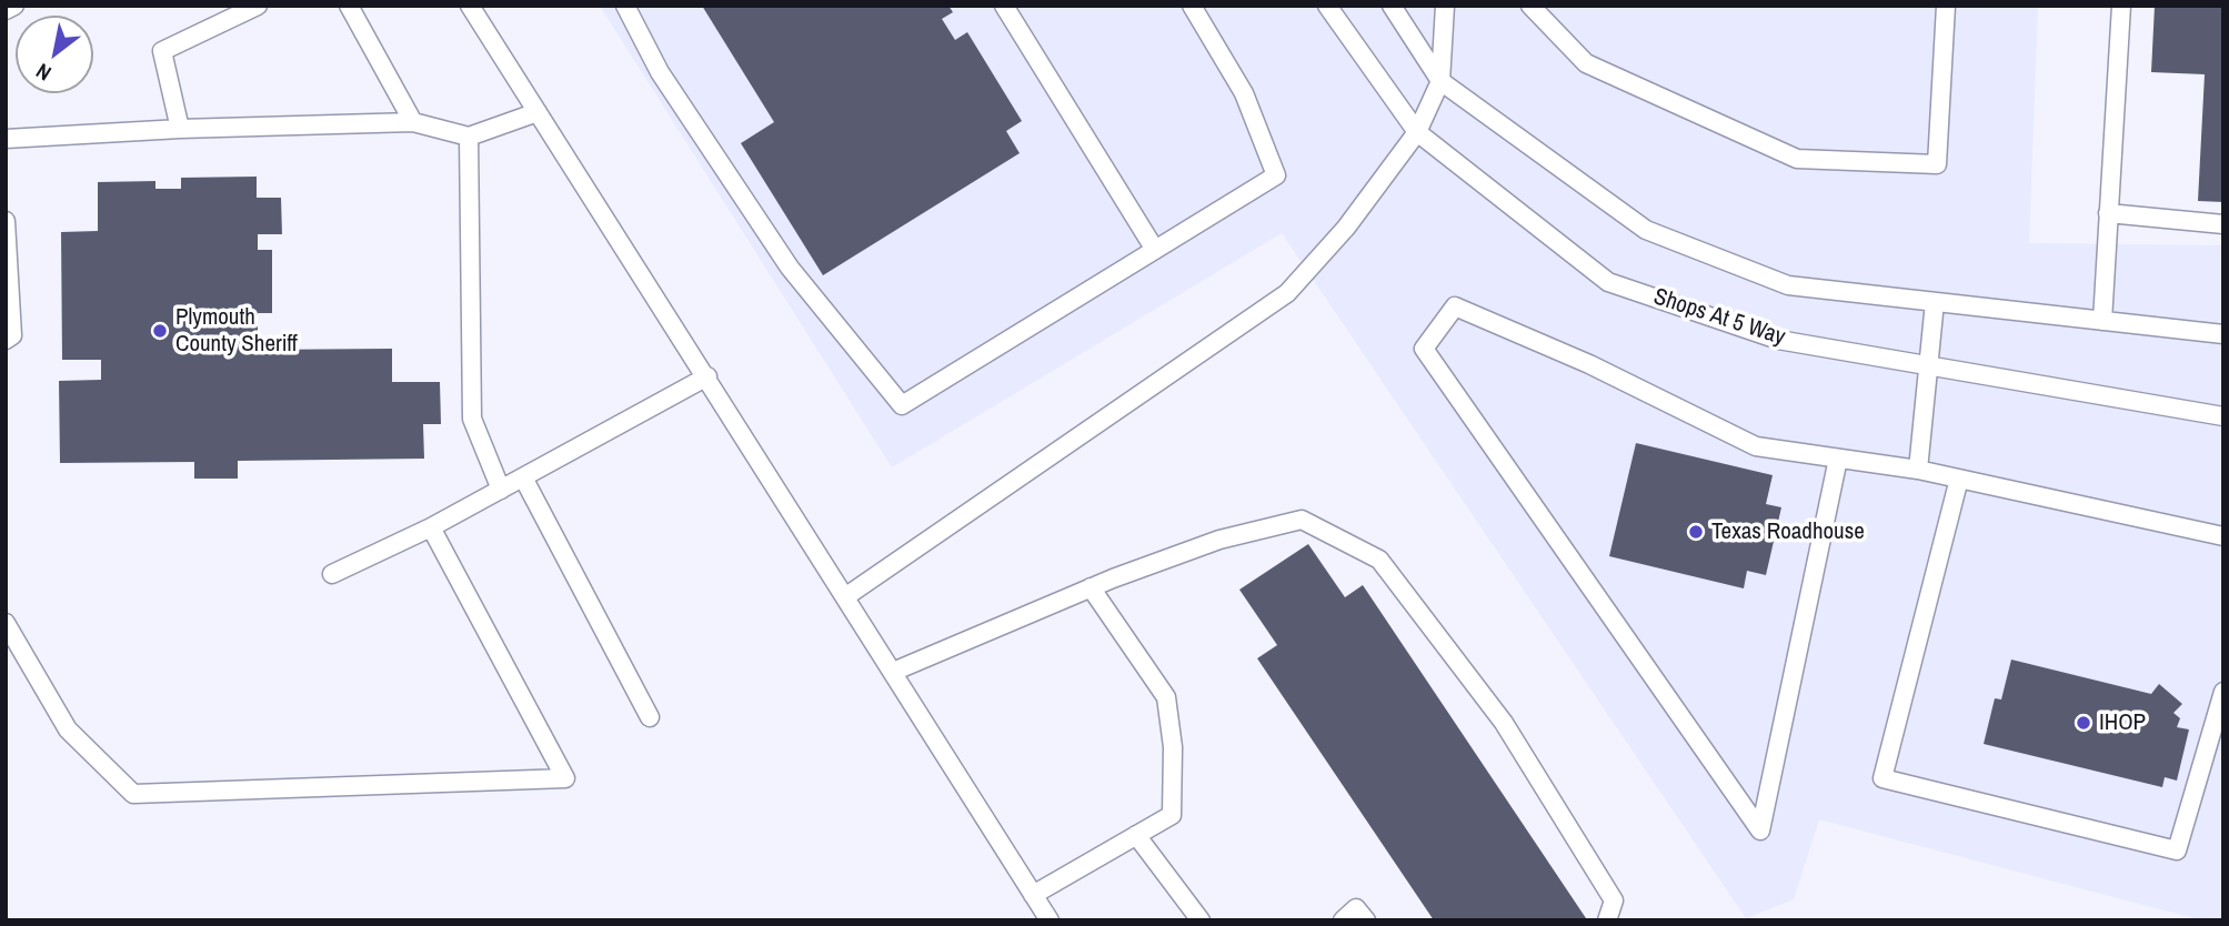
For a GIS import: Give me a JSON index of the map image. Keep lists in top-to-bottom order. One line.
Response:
{"streets":{"lane":["Shops At 5 Way"]},"places":["Plymouth County Sheriff","Texas Roadhouse","IHOP"],"north":"bottom left"}
